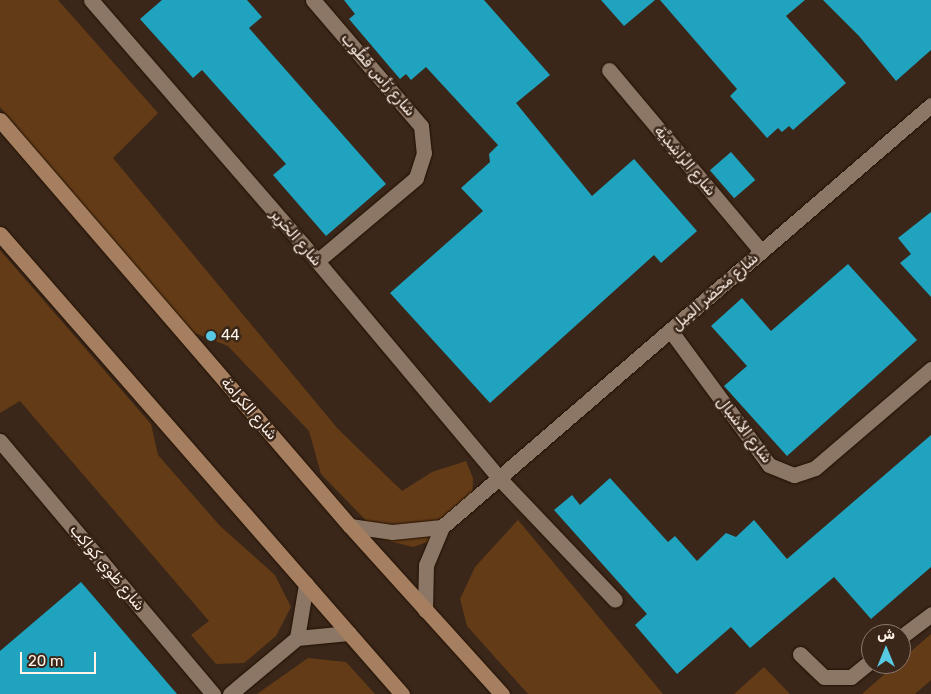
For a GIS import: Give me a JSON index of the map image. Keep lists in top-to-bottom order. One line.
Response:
{"streets":{"main road":["شارع الكرامة"],"street":["شارع رَأس قَطُّوب","شارع الرَّاشِدِيَّة","شارع الحَرِير","شارع مَحضَر المِيل","شارع الأشبال","شارع طَوِي كِواكِب"]},"crossings":[["شارع رَأس قَطُّوب","شارع الحَرِير"],["شارع الرَّاشِدِيَّة","شارع مَحضَر المِيل"],["شارع الحَرِير","شارع مَحضَر المِيل"],["شارع مَحضَر المِيل","شارع الكرامة"],["شارع مَحضَر المِيل","شارع الأشبال"]],"places":["44"],"scale_bar":"20 m","north":"top"}
